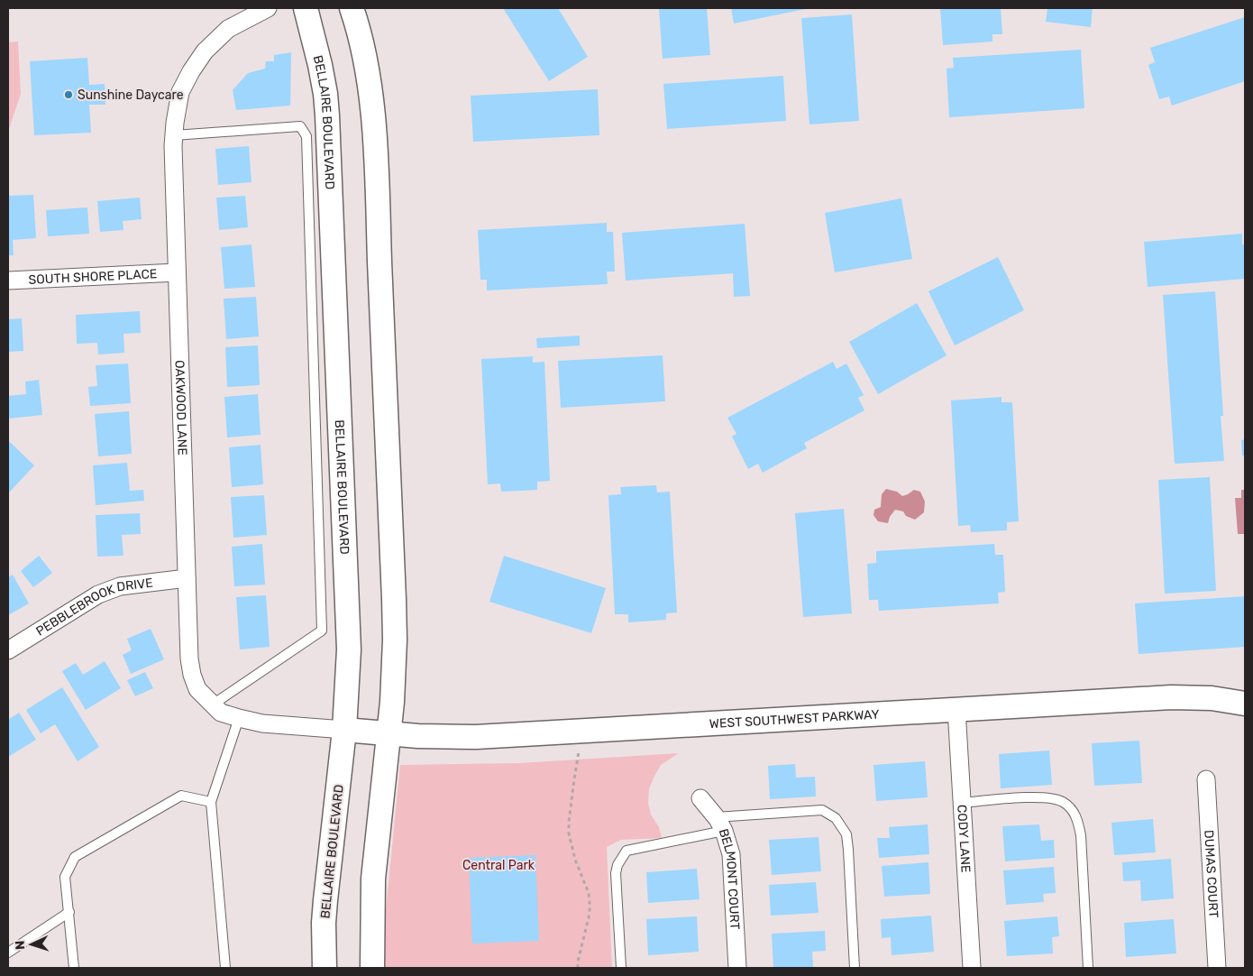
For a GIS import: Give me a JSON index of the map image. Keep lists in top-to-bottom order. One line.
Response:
{"streets":{"main road":["BELLAIRE BOULEVARD","WEST SOUTHWEST PARKWAY"],"street":["SOUTH SHORE PLACE","OAKWOOD LANE","PEBBLEBROOK DRIVE","CODY LANE","DUMAS COURT","BELMONT COURT"]},"crossings":[["BELLAIRE BOULEVARD","OAKWOOD LANE"],["BELLAIRE BOULEVARD","WEST SOUTHWEST PARKWAY"],["SOUTH SHORE PLACE","OAKWOOD LANE"],["OAKWOOD LANE","PEBBLEBROOK DRIVE"],["OAKWOOD LANE","WEST SOUTHWEST PARKWAY"],["WEST SOUTHWEST PARKWAY","CODY LANE"]],"parks":["Central Park"],"places":["Sunshine Daycare"],"north":"left"}
